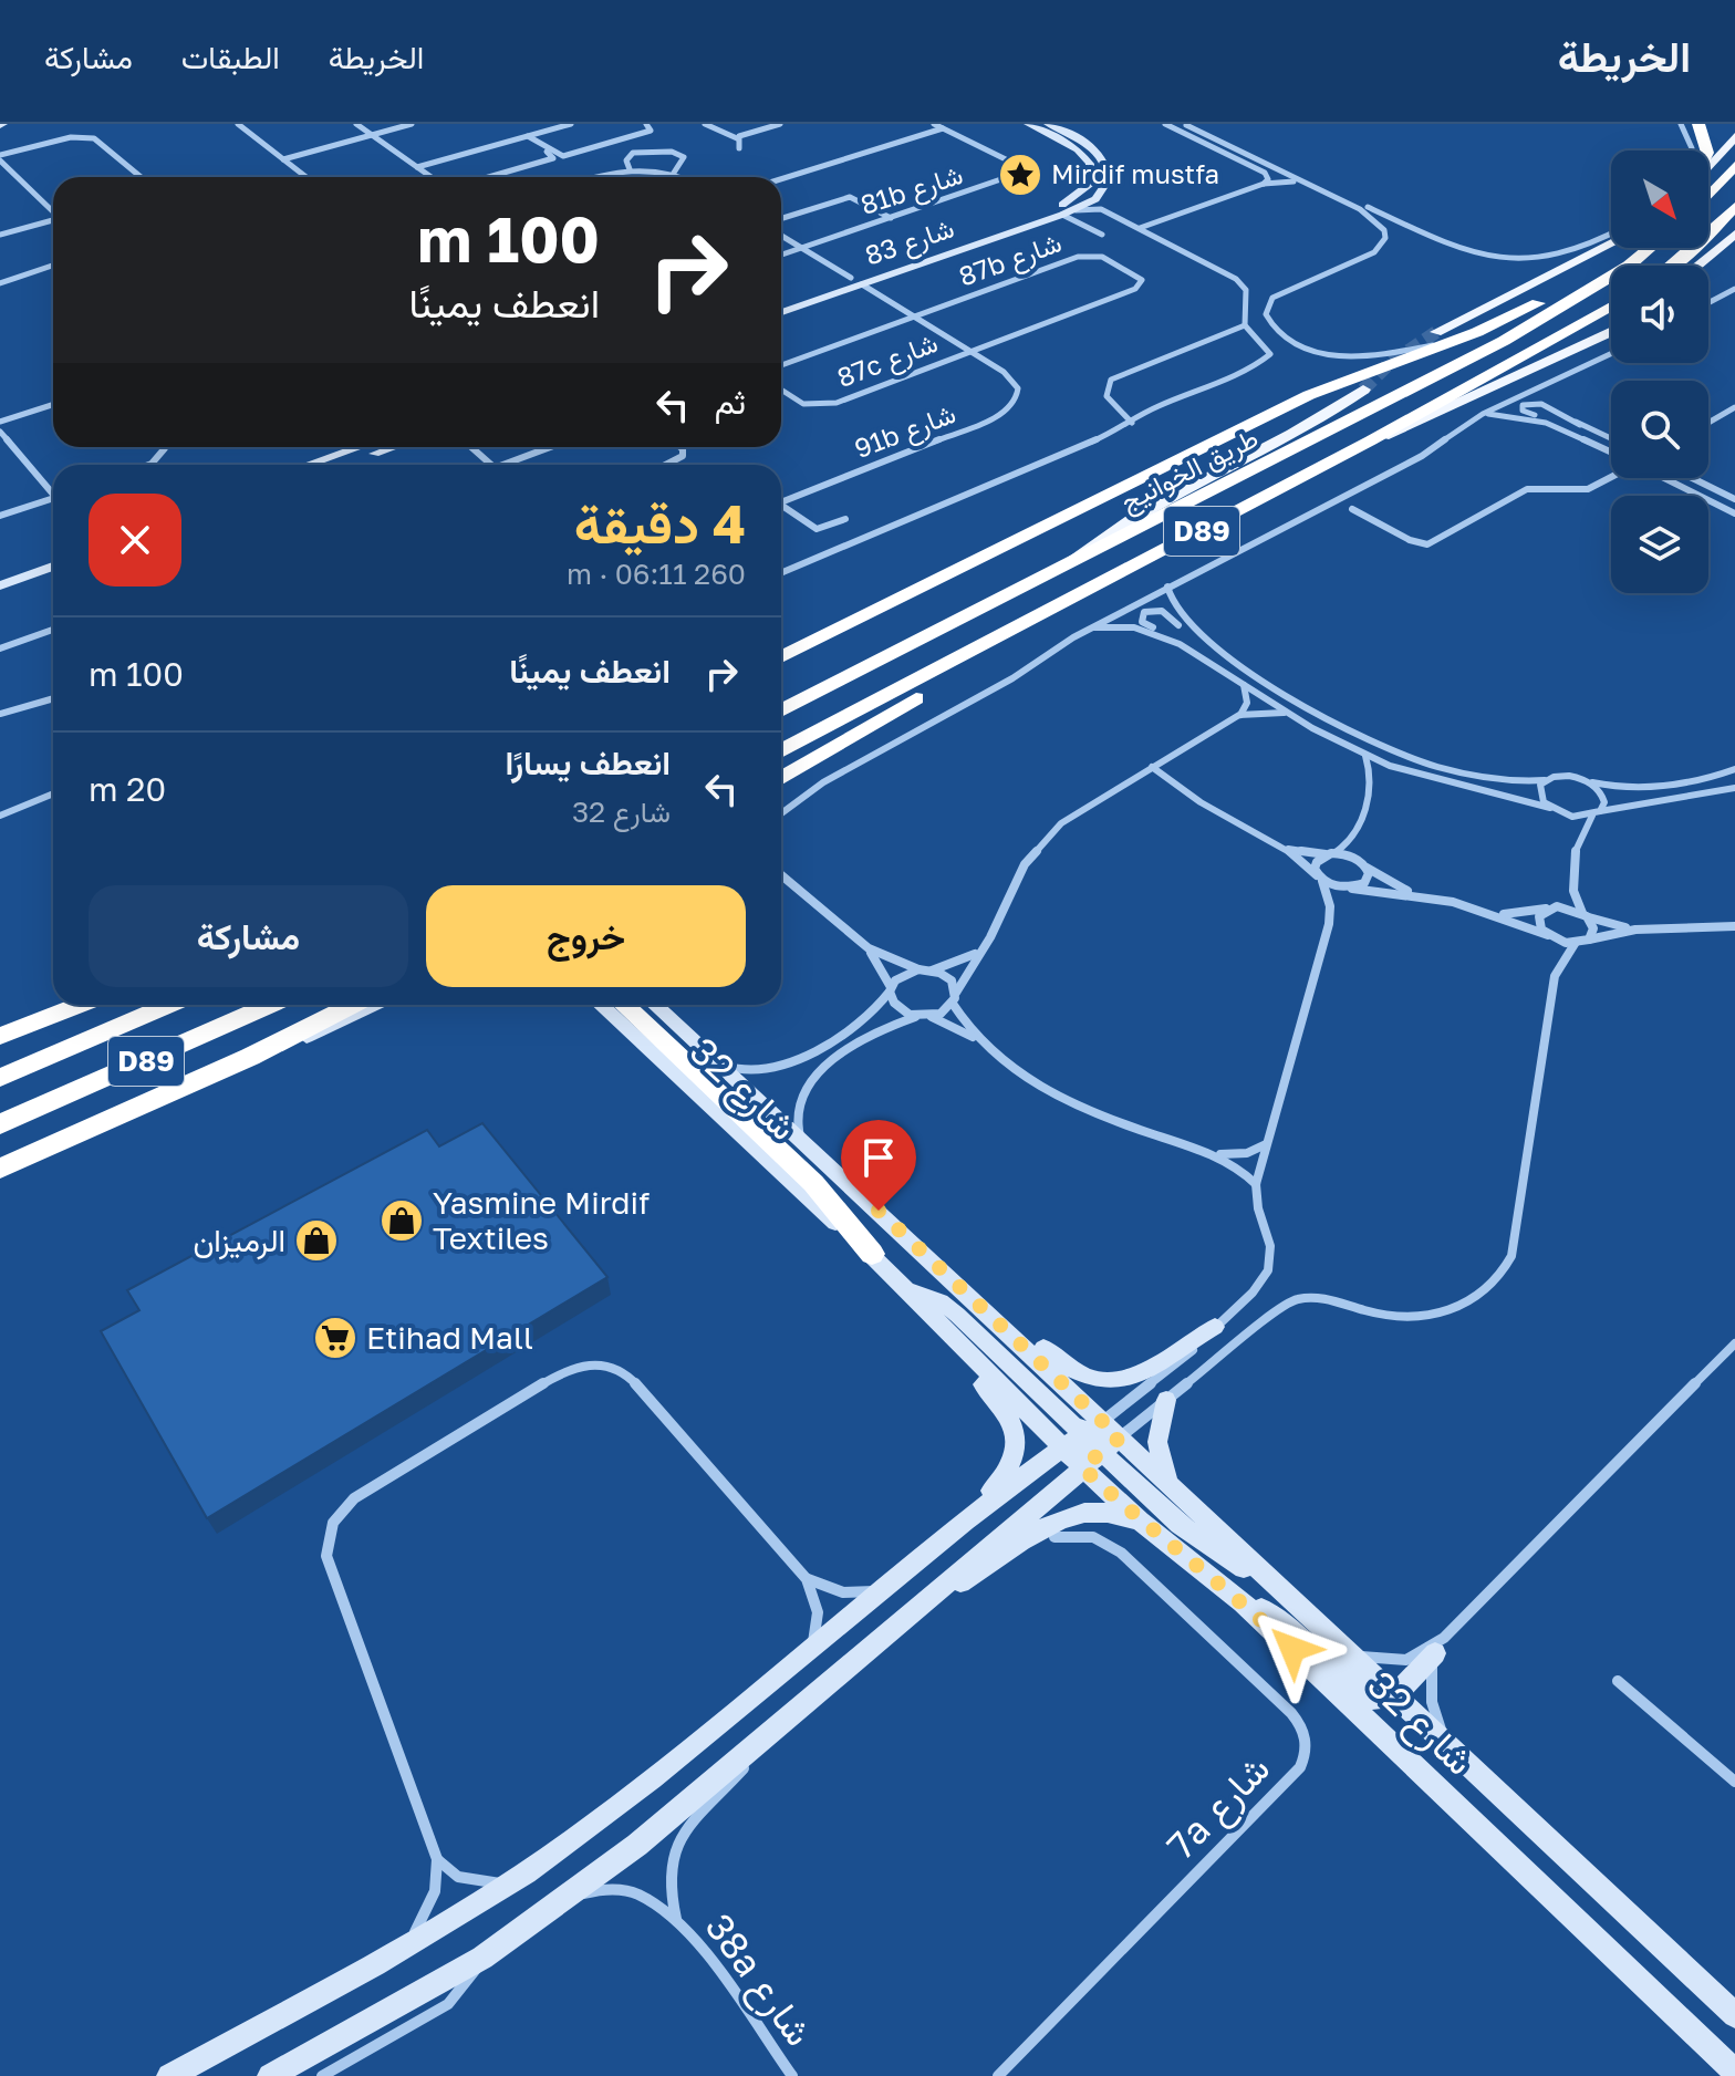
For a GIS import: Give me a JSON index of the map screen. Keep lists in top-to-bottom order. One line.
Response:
{"streets":{"highway":["طريق الخوانيج","D89"],"street":["81b شارع","شارع 83","87b شارع","87c شارع","91b شارع","شارع 32","7a شارع","38a شارع"]},"crossings":[["87b شارع","87c شارع"],["87b شارع","91b شارع"],["87c شارع","91b شارع"]],"places":{"place":["Mirdif mustfa"],"shop":["Yasmine Mirdif Textiles","الرميزان"],"supermarket":["Etihad Mall"]},"north":"bottom right","page":{"header":"الخريطة","nav":["الخريطة","الطبقات","مشاركة"],"turn":["100 m","انعطف يمينًا"],"then":"ثم","heading":["4 دقيقة","260 m · 06:11"],"list":[{"name":"انعطف يمينًا","value":"100 m"},{"name":"انعطف يسارًا","note":"شارع 32","value":"20 m"}],"buttons":["خروج","مشاركة"]}}
